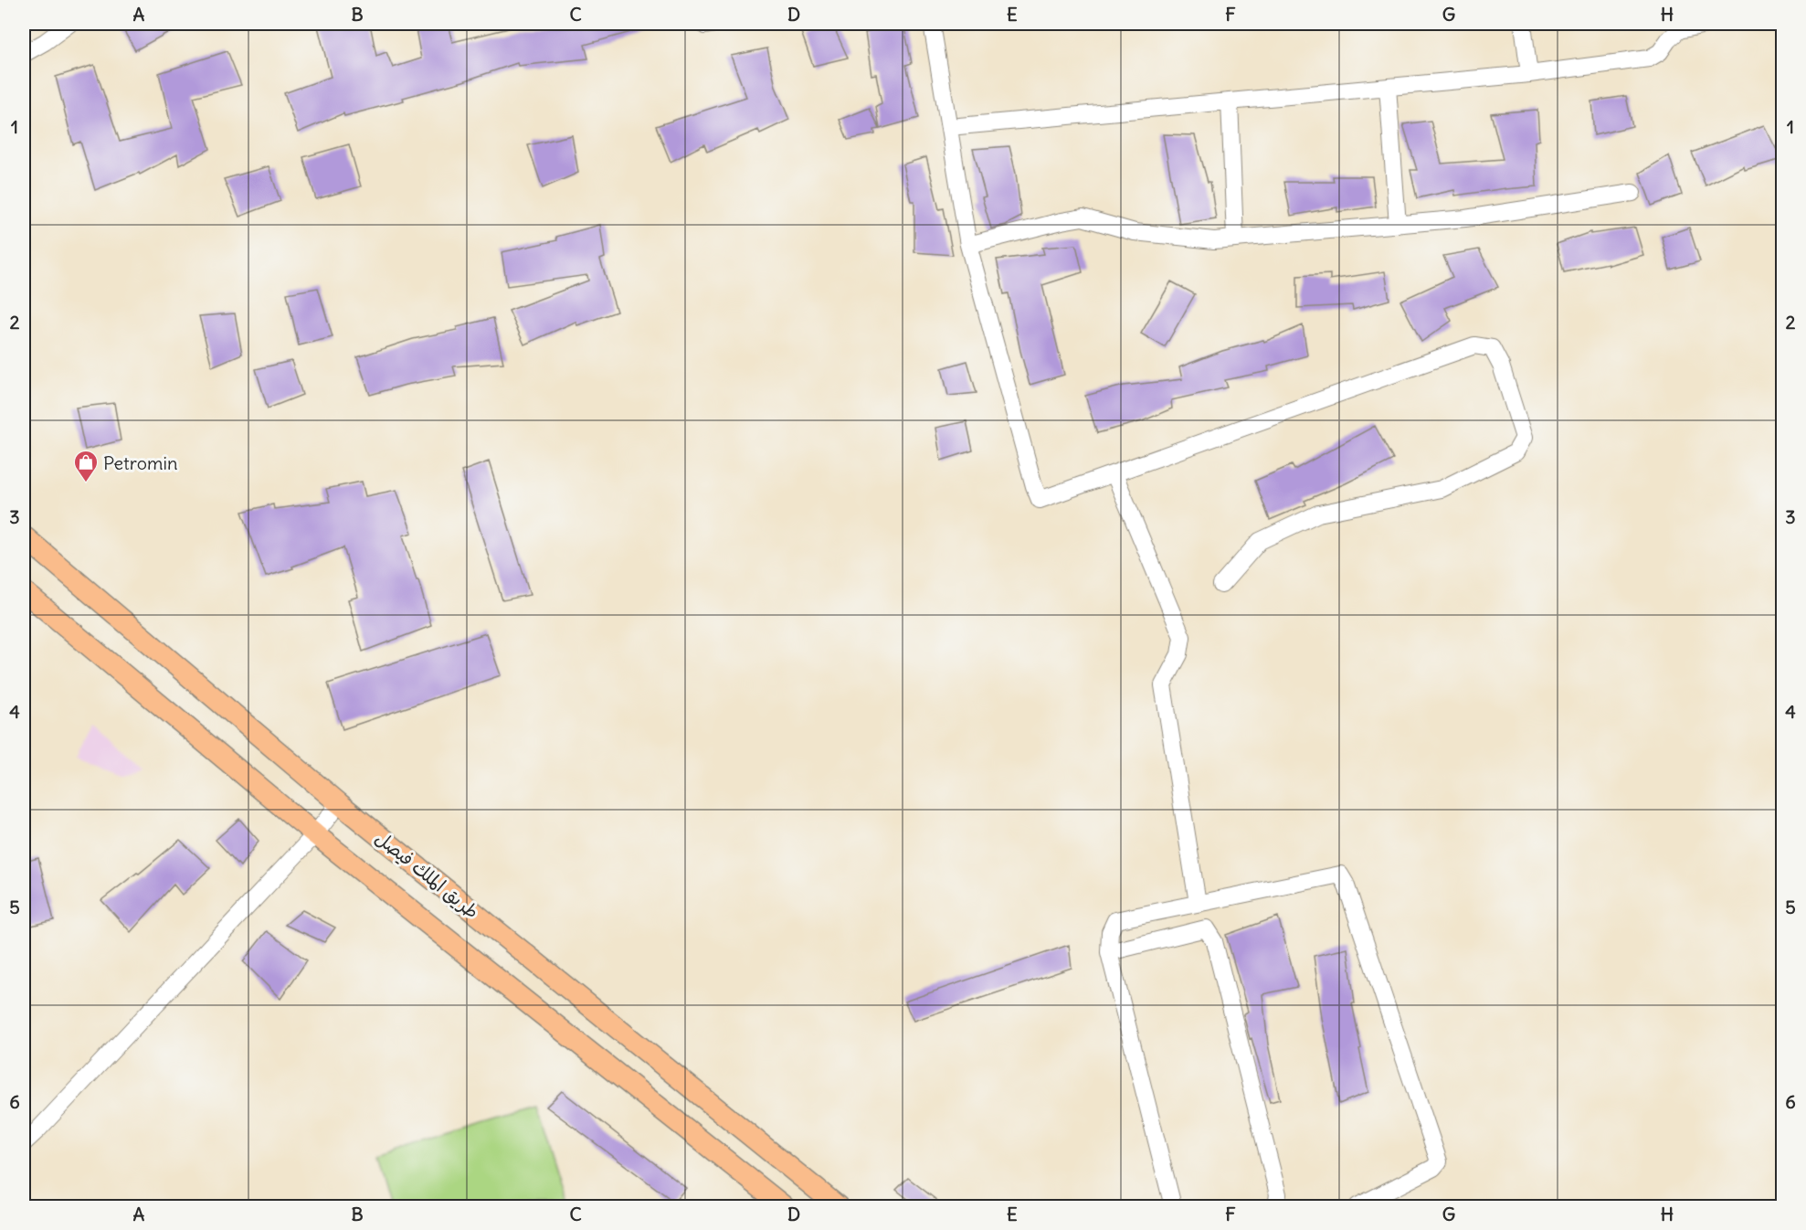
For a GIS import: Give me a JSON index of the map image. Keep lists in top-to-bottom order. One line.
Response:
{"streets":{"main road":["طريق الملك فيصل"]},"places":{"shop":["Petromin"]},"grid":{"columns":["A","B","C","D","E","F","G","H"],"rows":["1","2","3","4","5","6"]}}
